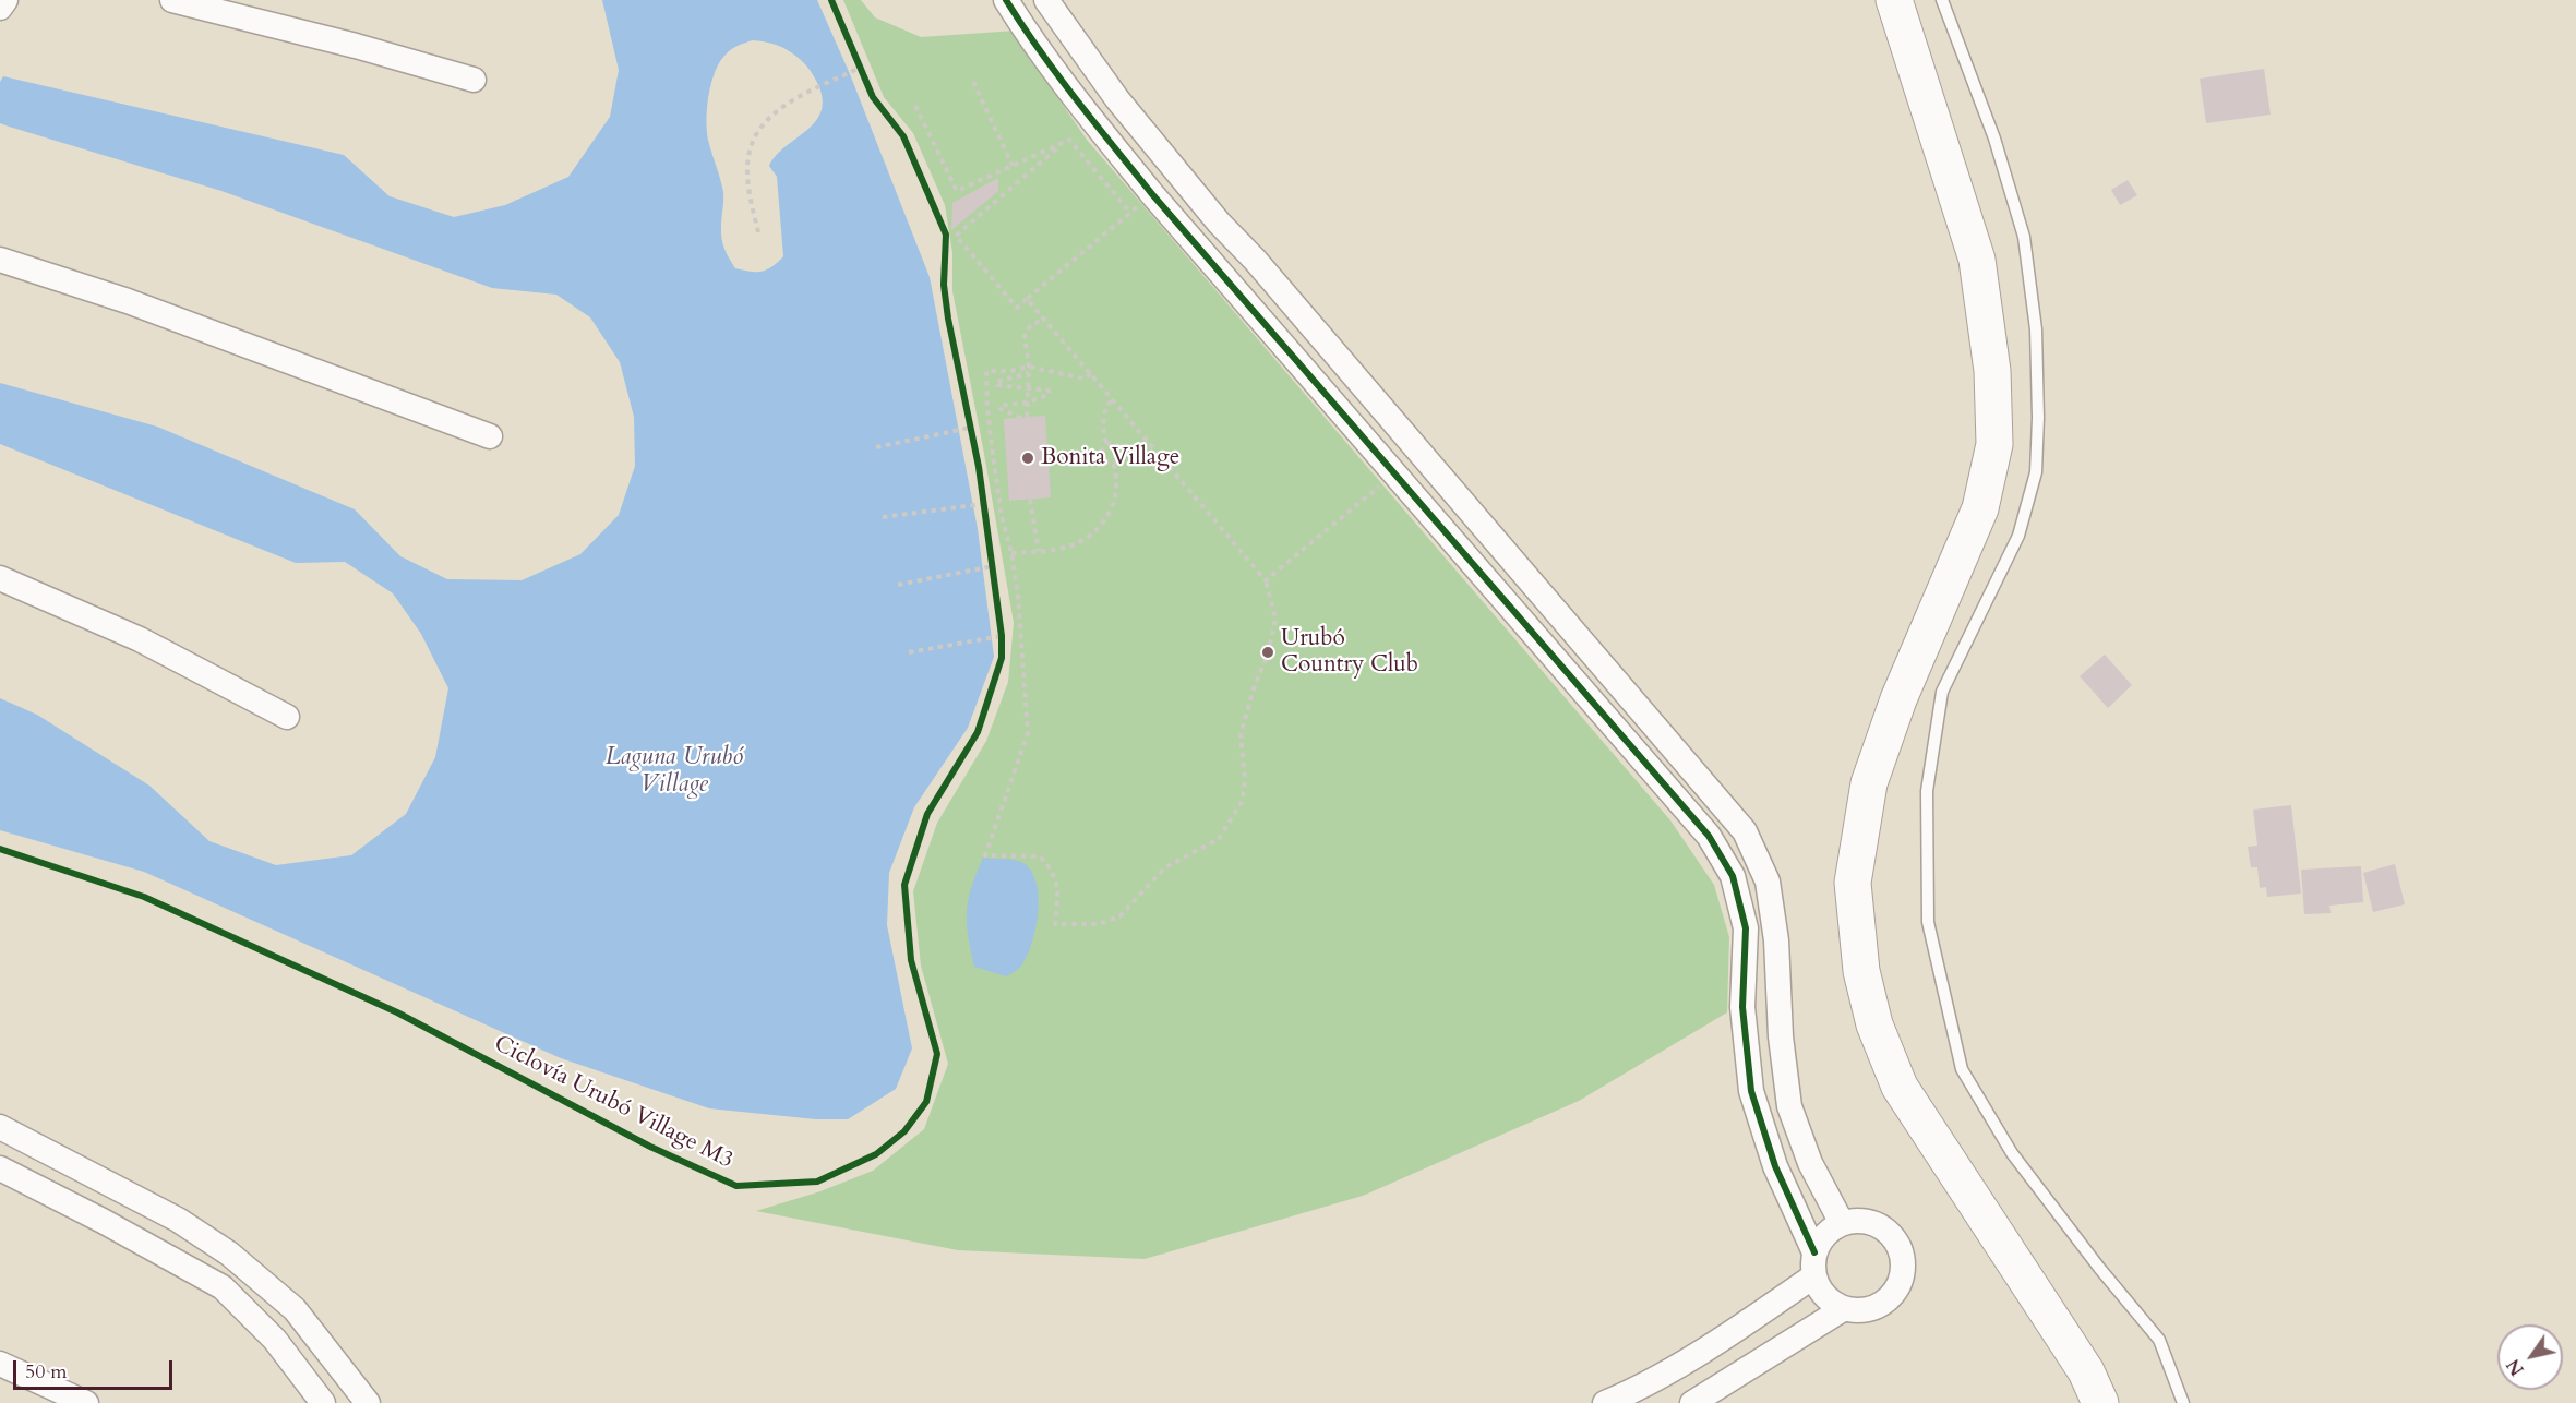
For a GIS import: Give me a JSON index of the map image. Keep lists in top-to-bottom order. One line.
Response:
{"streets":{"cycle path":["Ciclovía Urubó Village M3"]},"water":["Laguna Urubó Village"],"places":["Bonita Village","Urubó Country Club"],"scale_bar":"50 m","north":"bottom left"}
